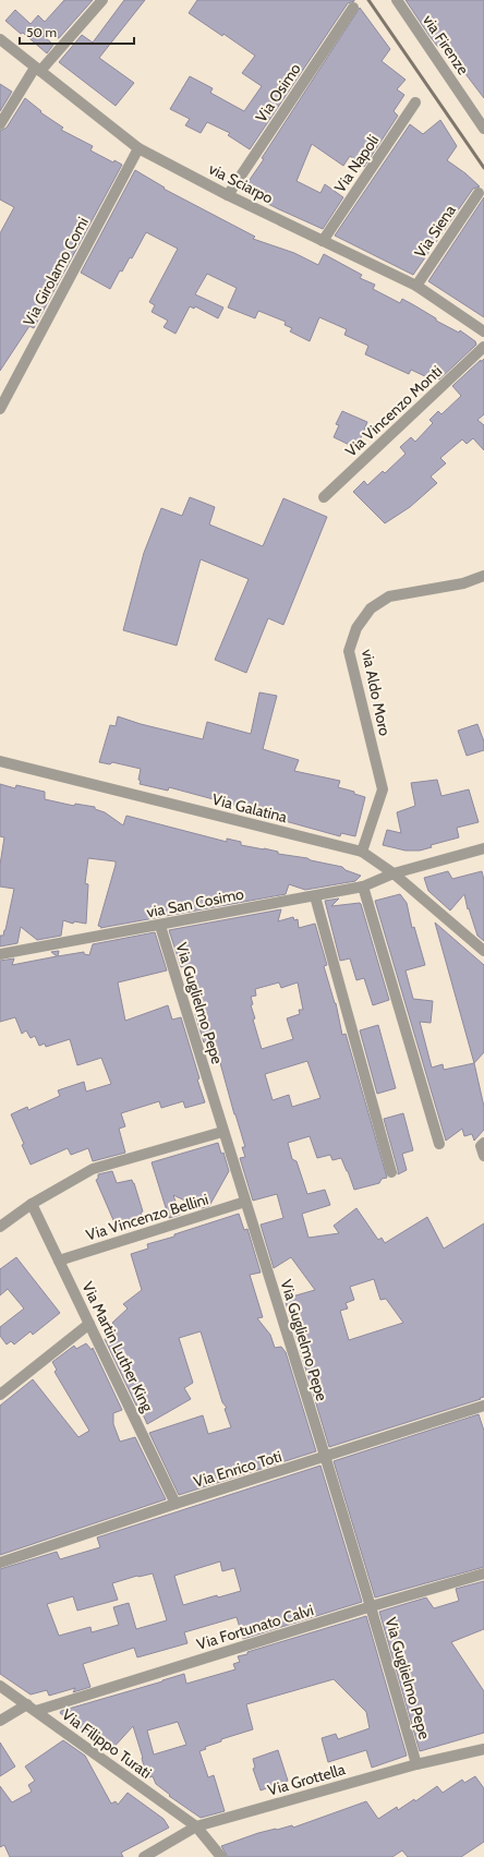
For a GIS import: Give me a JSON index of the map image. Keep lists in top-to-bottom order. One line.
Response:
{"streets":{"street":["via Firenze","Via Osimo","Via Napoli","via Sciarpo","Via Siena","Via Girolamo Comi","Via Vincenzo Monti","via Aldo Moro","Via Galatina","via San Cosimo","Via Guglielmo Pepe","Via Vincenzo Bellini","Via Martin Luther King","Via Enrico Toti","Via Fortunato Calvi","Via Filippo Turati","Via Grottella"]},"crossings":[["Via Osimo","via Sciarpo"],["Via Napoli","via Sciarpo"],["via Sciarpo","Via Siena"],["via Sciarpo","Via Girolamo Comi"],["via Aldo Moro","Via Galatina"],["Via Galatina","via San Cosimo"],["via San Cosimo","Via Guglielmo Pepe"],["Via Guglielmo Pepe","Via Vincenzo Bellini"],["Via Guglielmo Pepe","Via Enrico Toti"],["Via Guglielmo Pepe","Via Fortunato Calvi"],["Via Guglielmo Pepe","Via Grottella"],["Via Vincenzo Bellini","Via Martin Luther King"],["Via Martin Luther King","Via Enrico Toti"],["Via Fortunato Calvi","Via Filippo Turati"],["Via Filippo Turati","Via Grottella"]],"scale_bar":"50 m"}
